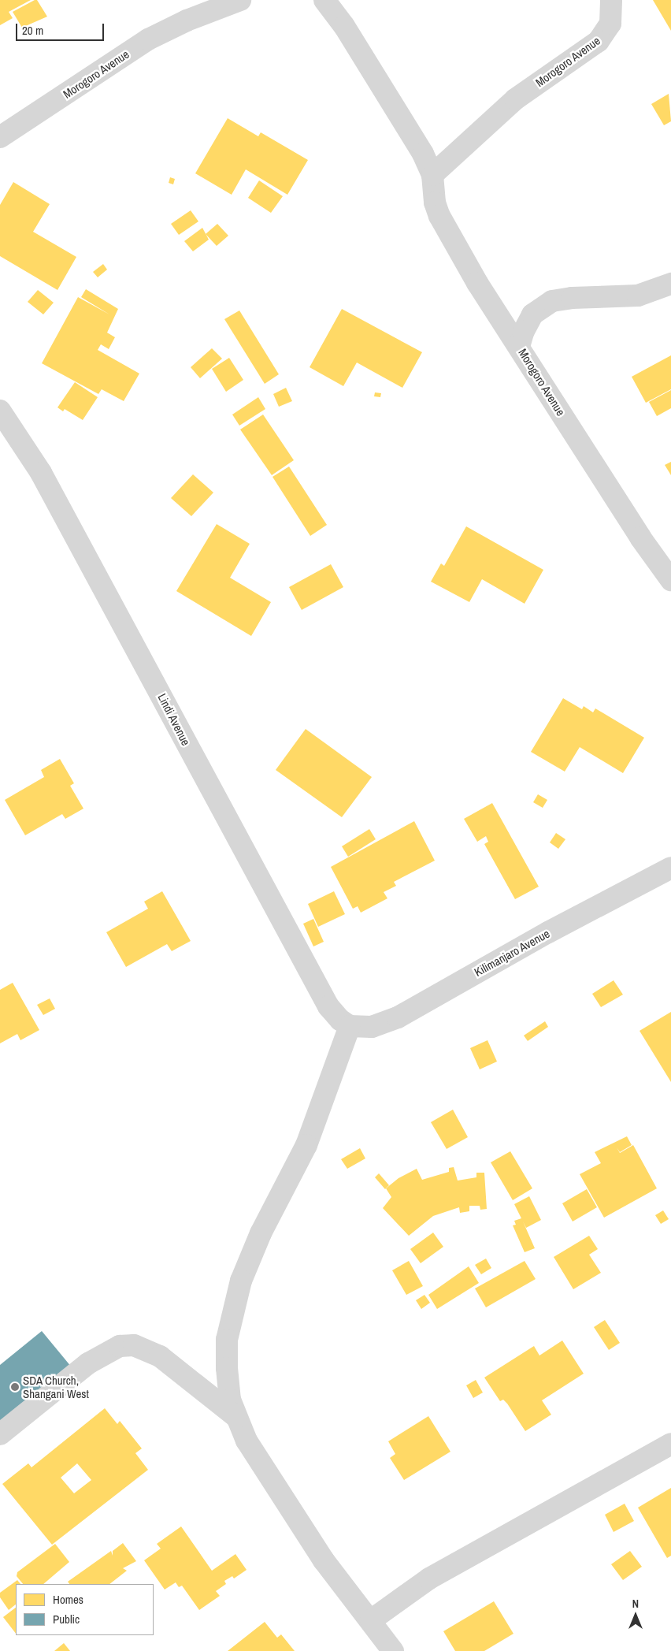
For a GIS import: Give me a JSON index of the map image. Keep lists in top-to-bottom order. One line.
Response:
{"streets":{"street":["Morogoro Avenue","Lindi Avenue","Kilimanjaro Avenue"]},"crossings":[["Lindi Avenue","Kilimanjaro Avenue"]],"places":["SDA Church, Shangani West"],"legend":["Homes","Public"],"scale_bar":"20 m","north":"top"}
